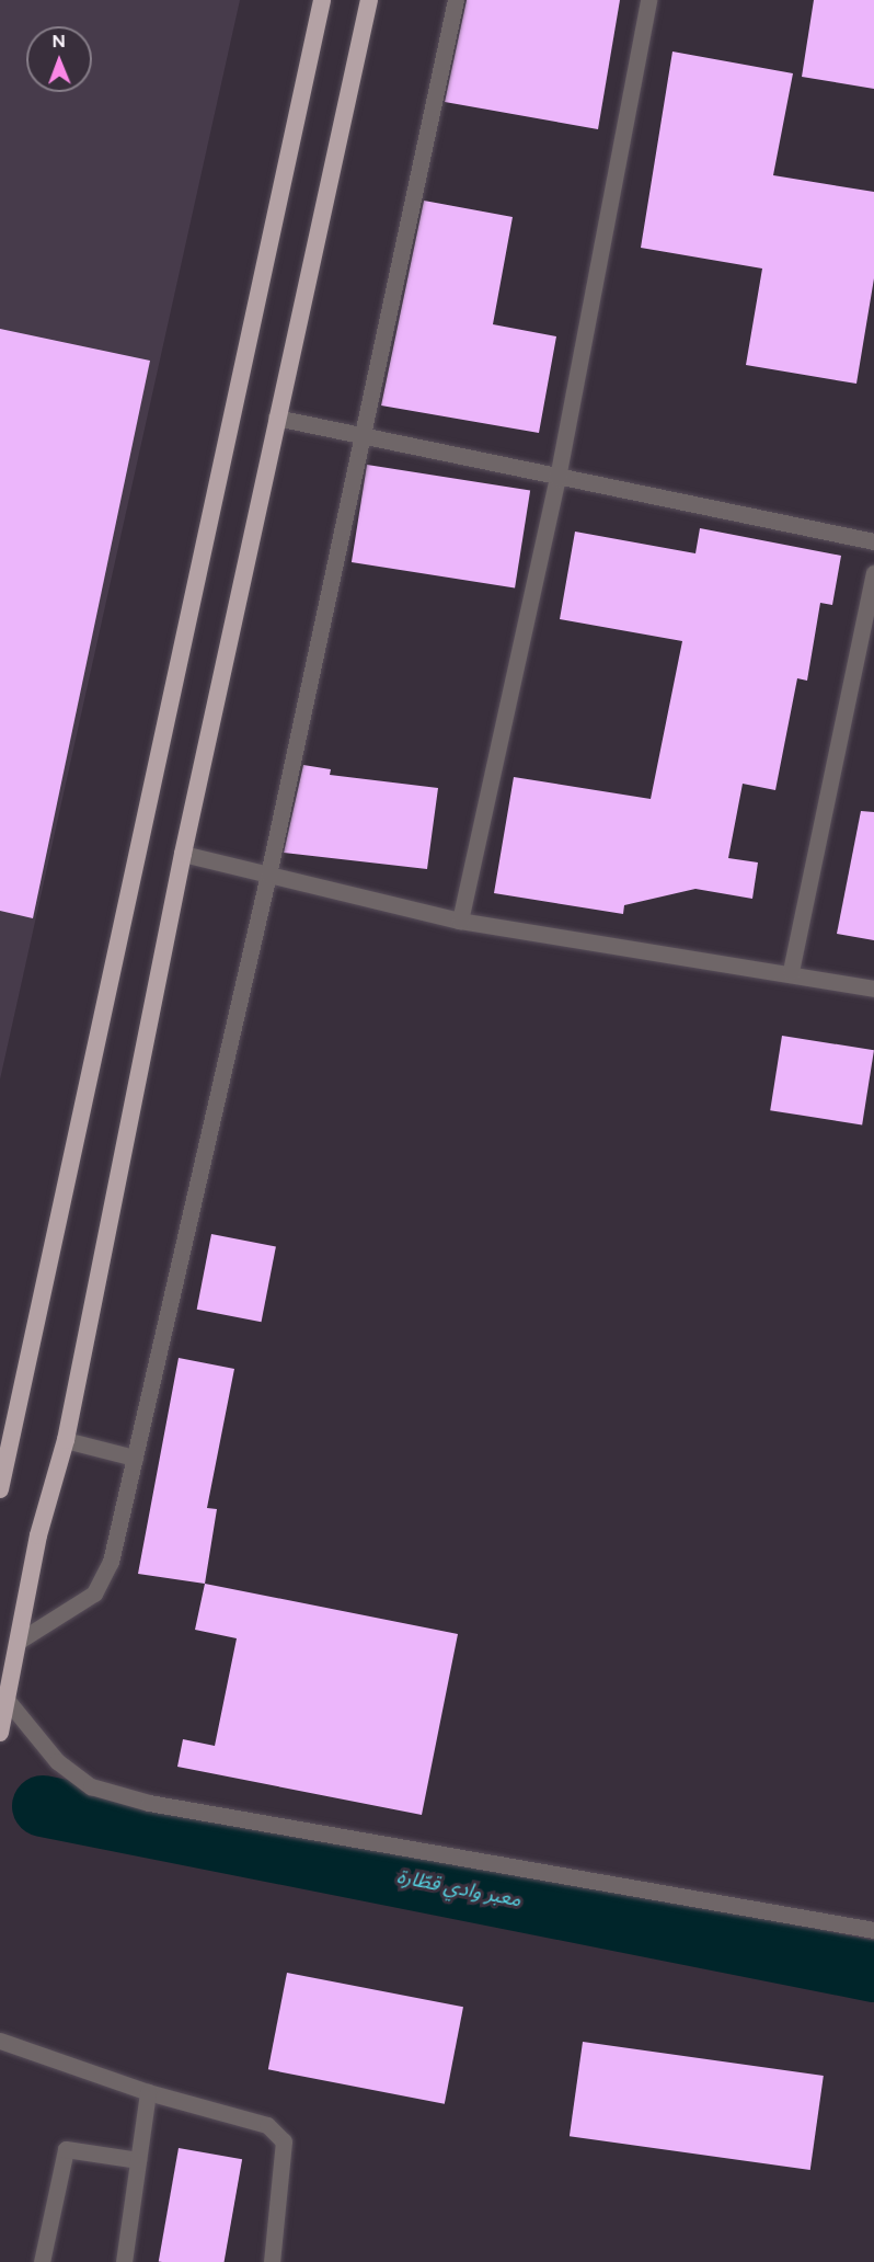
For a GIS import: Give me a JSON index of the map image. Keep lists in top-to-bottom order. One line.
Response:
{"water":["معبر وادي قطّارة"],"north":"top"}
